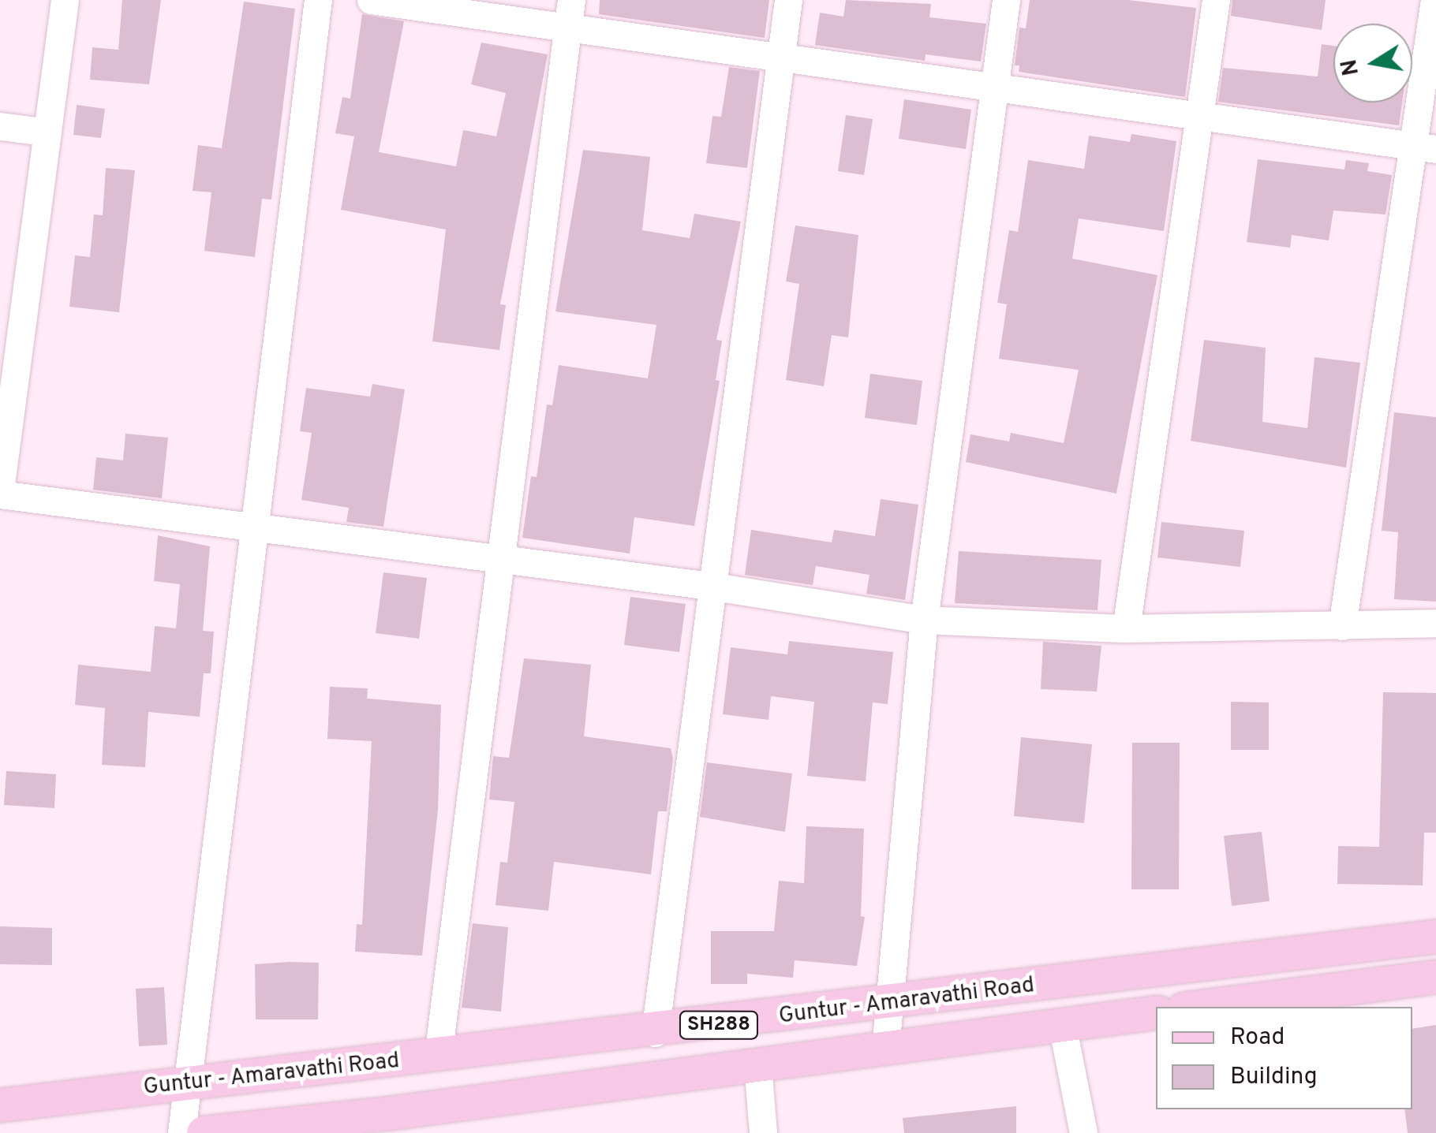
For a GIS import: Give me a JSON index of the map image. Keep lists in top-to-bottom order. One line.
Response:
{"streets":{"main road":["Guntur - Amaravathi Road","SH288"]},"legend":["Road","Building"],"north":"left"}
